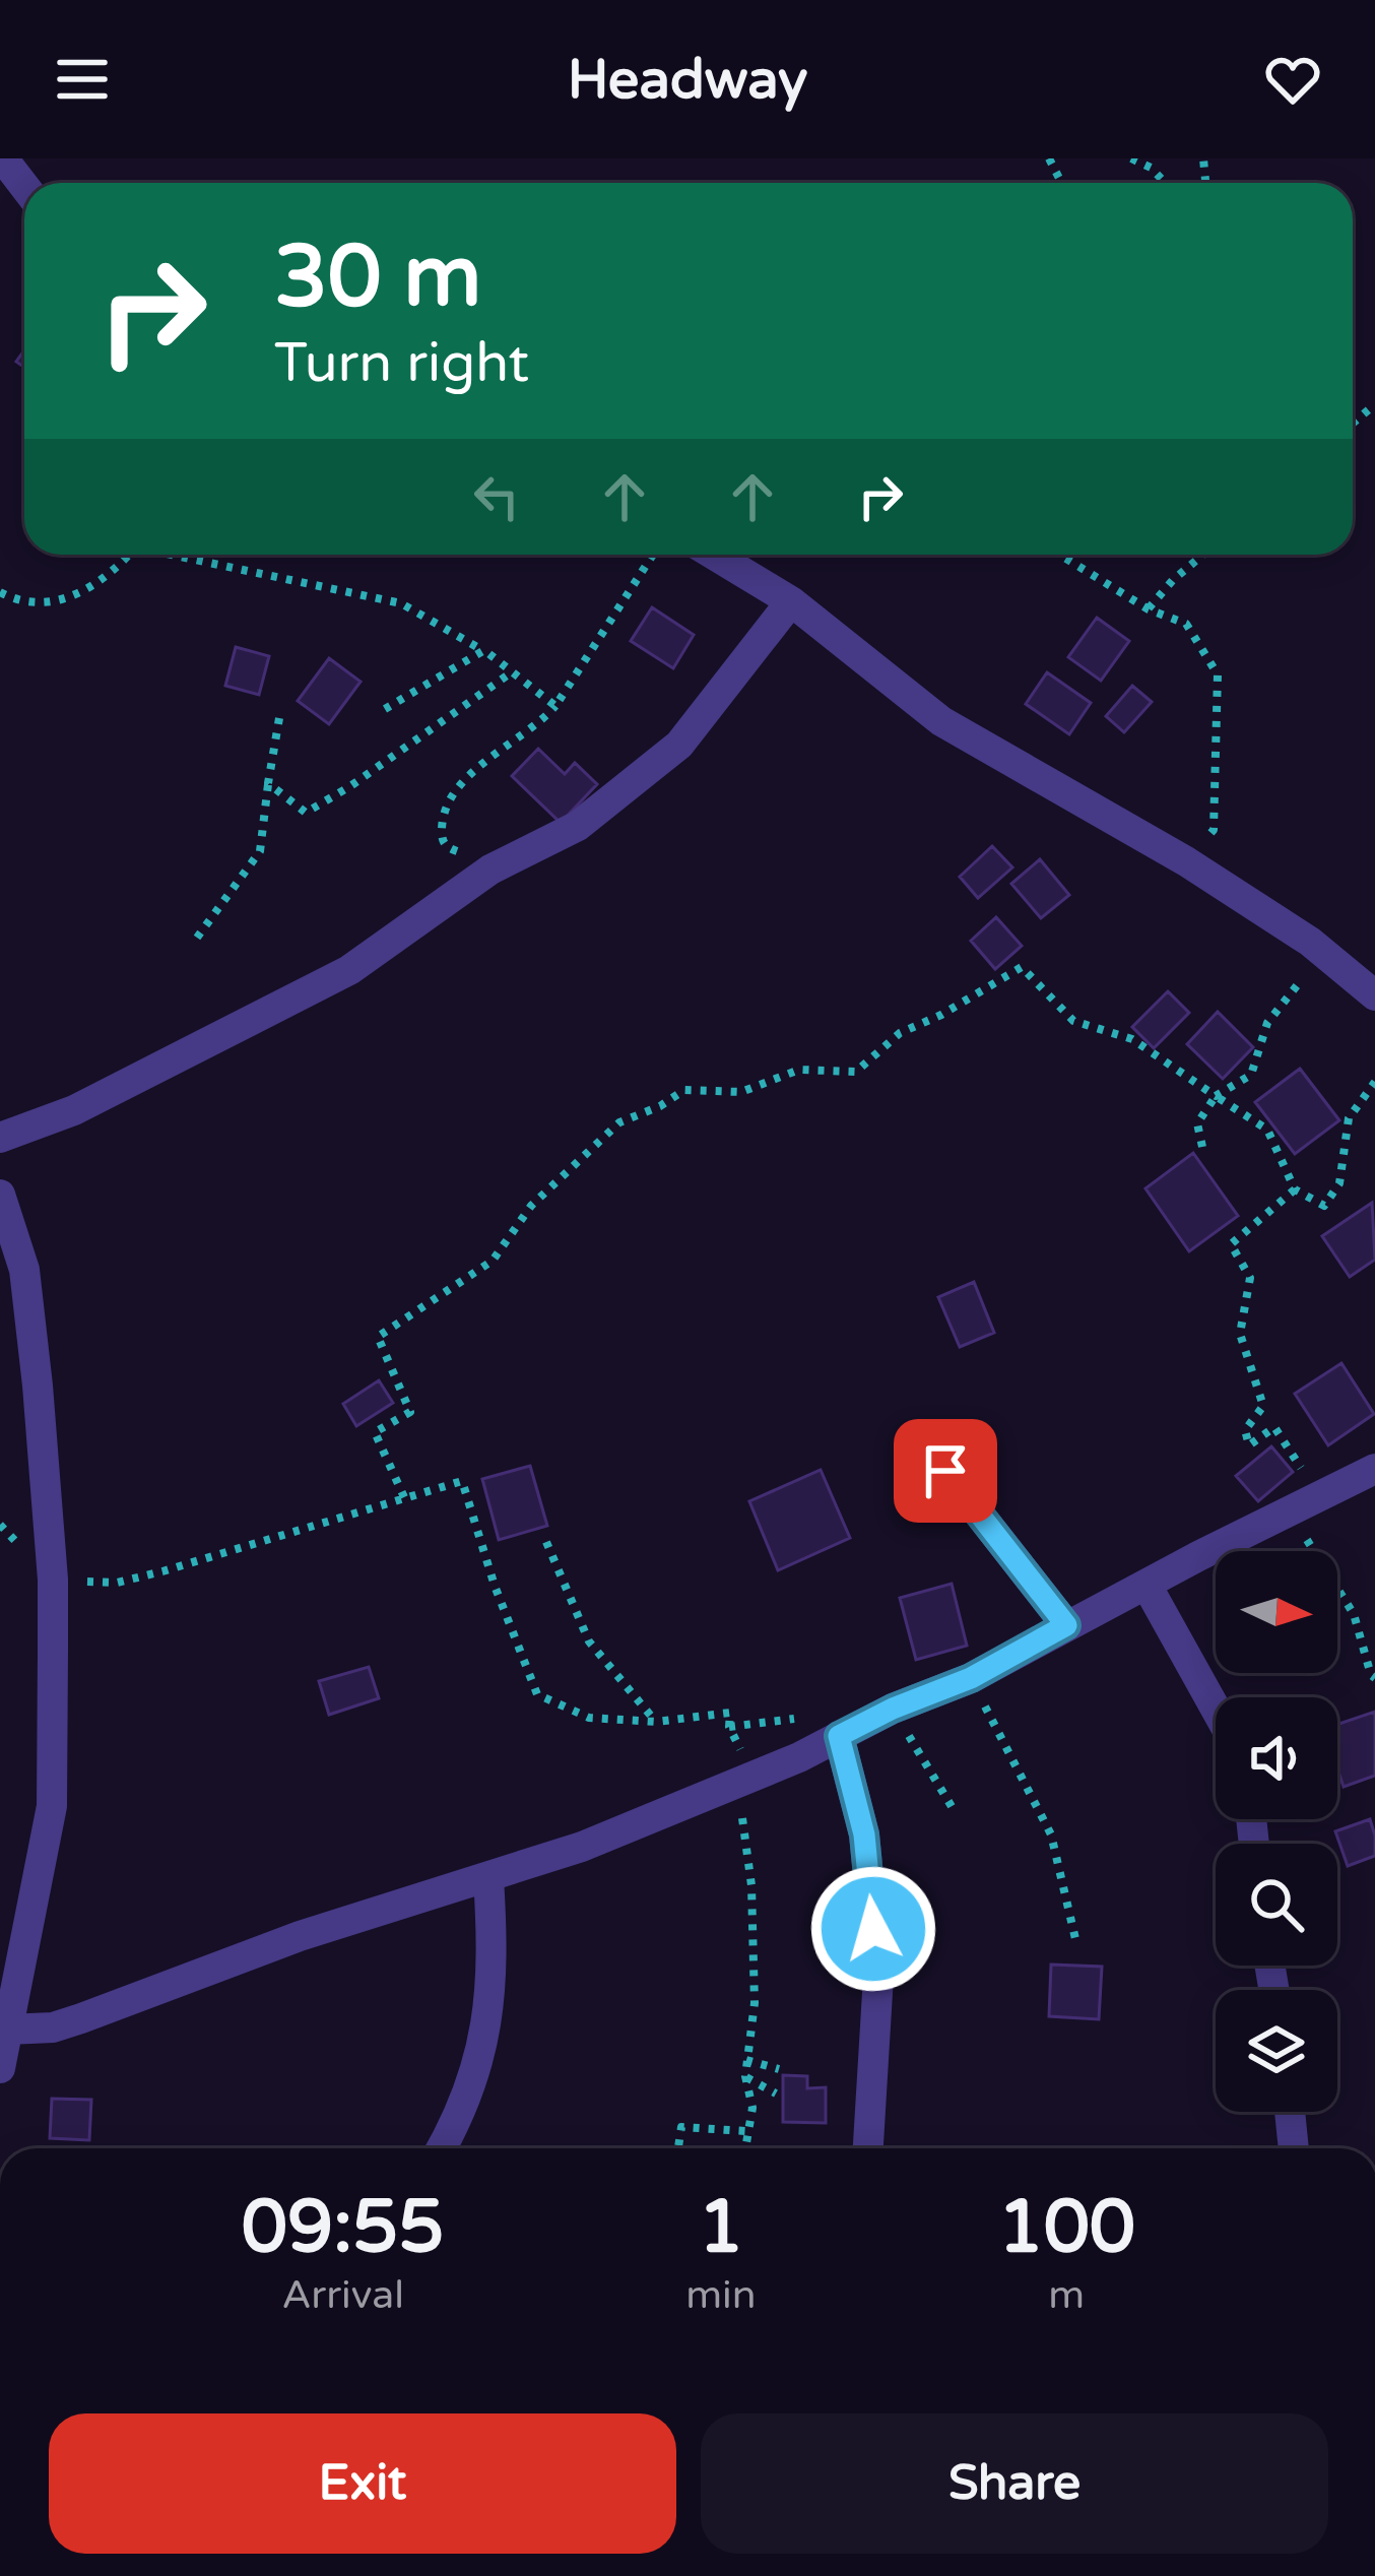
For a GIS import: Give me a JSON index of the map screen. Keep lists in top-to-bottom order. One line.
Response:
{"north":"right","page":{"header":"Headway","turn":["30 m","Turn right"],"eta":["09:55","Arrival","1","min","100","m"],"buttons":["Exit","Share"]}}
